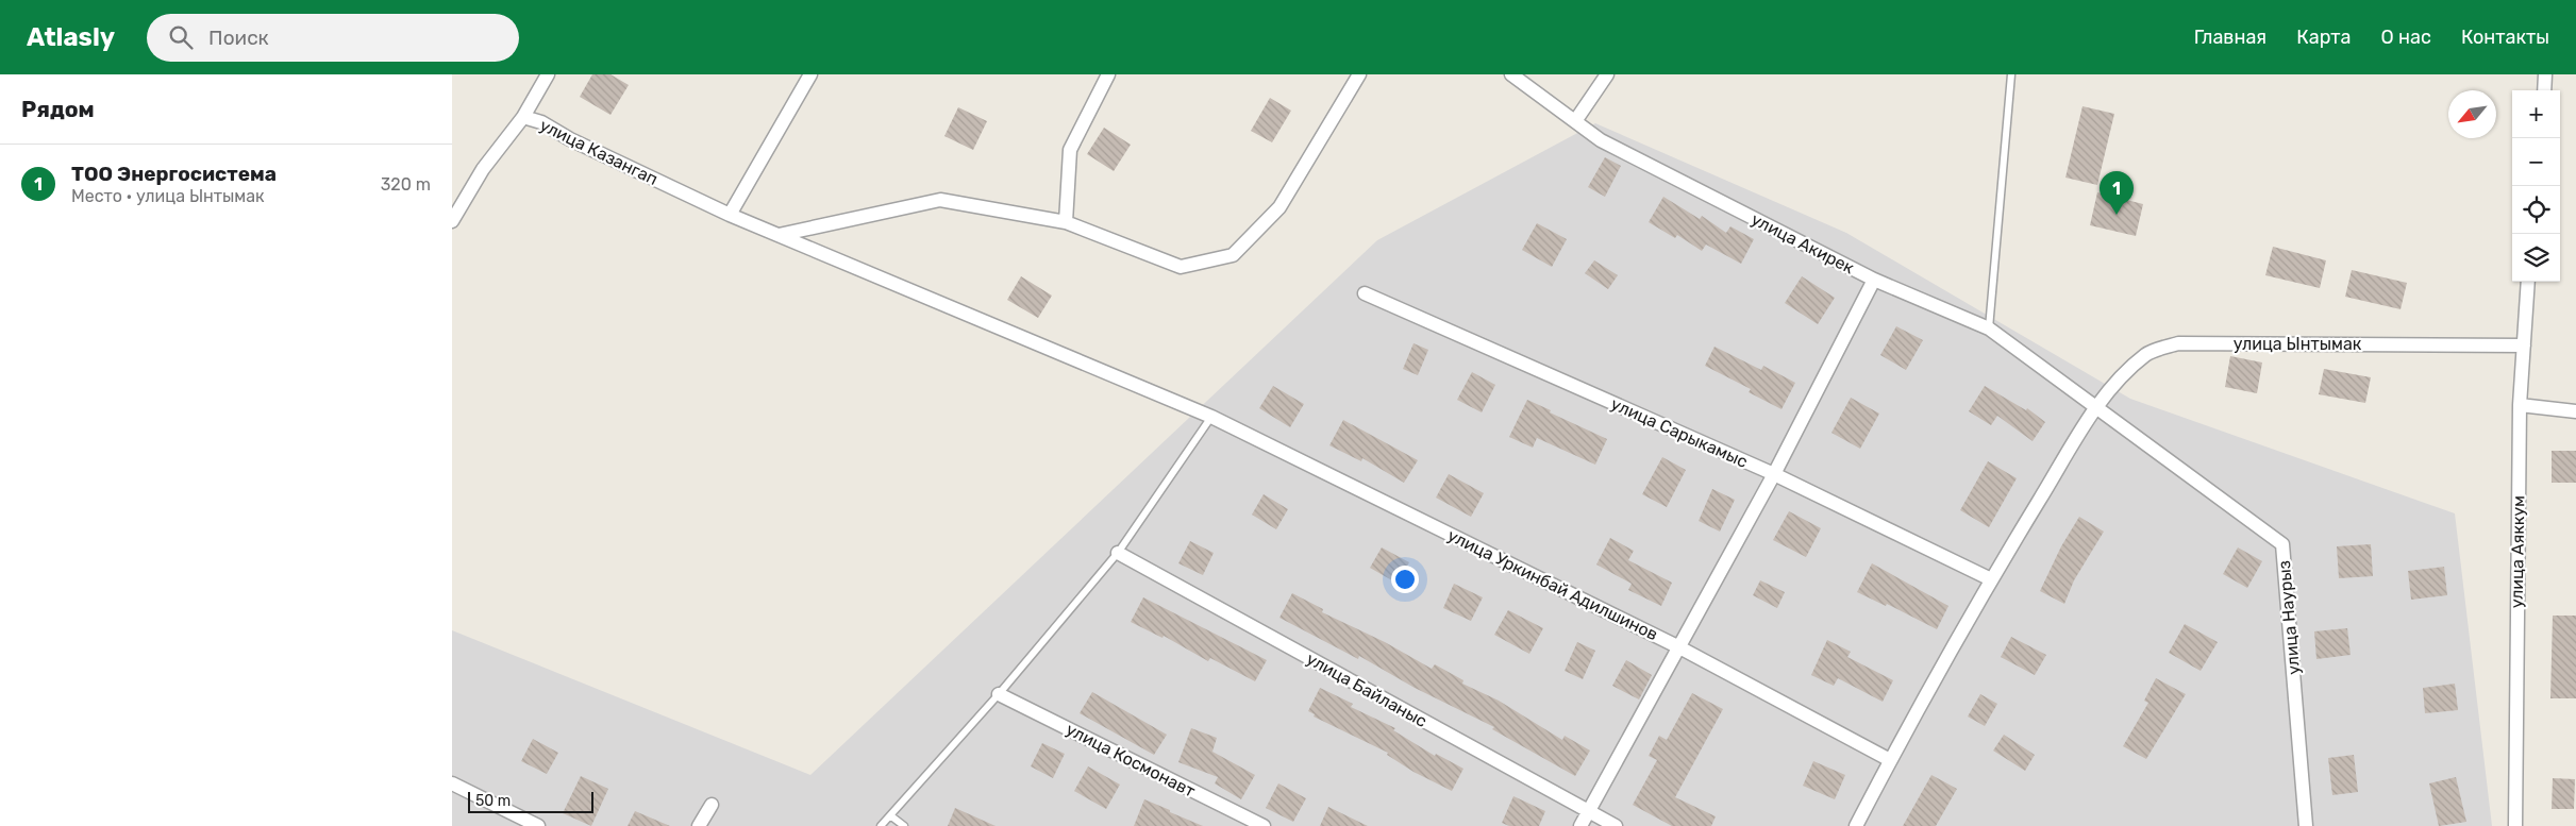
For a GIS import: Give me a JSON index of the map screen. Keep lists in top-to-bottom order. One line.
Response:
{"streets":{"street":["улица Казангап","улица Акирек","улица Ынтымак","улица Сарыкамыс","улица Аяккум","улица Уркинбай Адилшинов","улица Наурыз","улица Байланыс","улица Космонавт"]},"crossings":[["улица Казангап","улица Уркинбай Адилшинов"],["улица Акирек","улица Ынтымак"],["улица Акирек","улица Наурыз"],["улица Ынтымак","улица Сарыкамыс"],["улица Ынтымак","улица Аяккум"],["улица Ынтымак","улица Уркинбай Адилшинов"],["улица Ынтымак","улица Наурыз"]],"scale_bar":"50 m","north":"bottom left","page":{"header":"Atlasly","search":"Поиск","nav":["Главная","Карта","О нас","Контакты"],"heading":"Рядом","map_buttons":["+","−"],"list":[{"mark":"1","name":"ТОО Энергосистема","note":"Место · улица Ынтымак","value":"320 m"}],"pins":"1","scale":"50 m"}}
